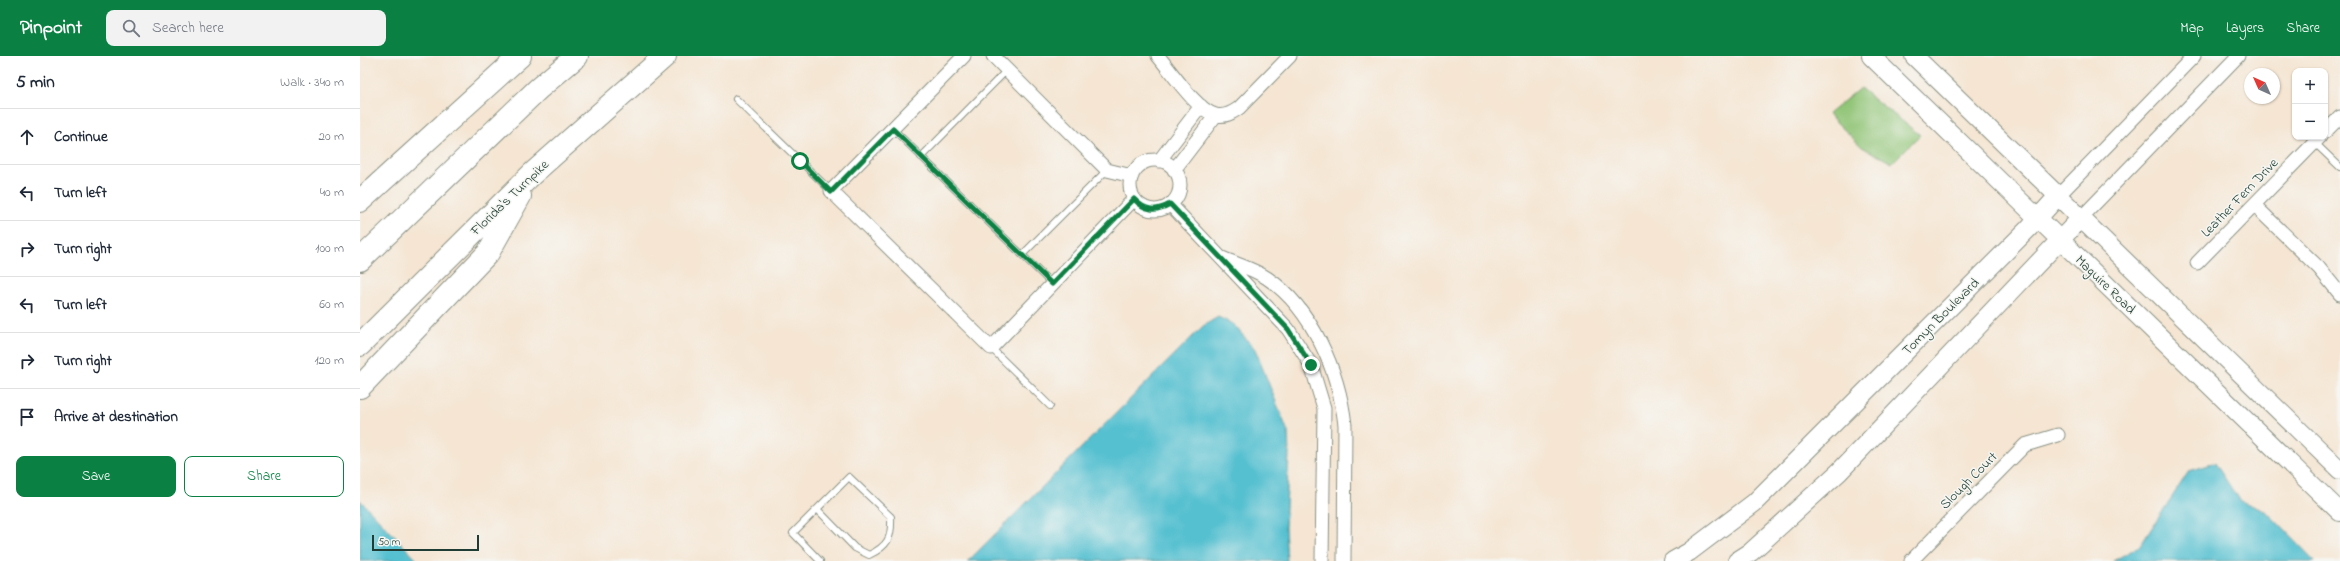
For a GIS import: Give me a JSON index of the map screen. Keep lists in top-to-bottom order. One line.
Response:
{"streets":{"highway":["Florida's Turnpike"],"main road":["Maguire Road","Tomyn Boulevard"],"street":["Leather Fern Drive","Slough Court"]},"crossings":[["Maguire Road","Tomyn Boulevard"]],"scale_bar":"50 m","north":"top left","page":{"header":"Pinpoint","search":"Search here","nav":["Map","Layers","Share"],"heading":["5 min","Walk · 340 m"],"map_buttons":["+","−"],"list":[["Continue","20 m"],["Turn left","40 m"],["Turn right","100 m"],["Turn left","60 m"],["Turn right","120 m"],"Arrive at destination"],"buttons":["Save","Share"],"scale":"50 m"}}
